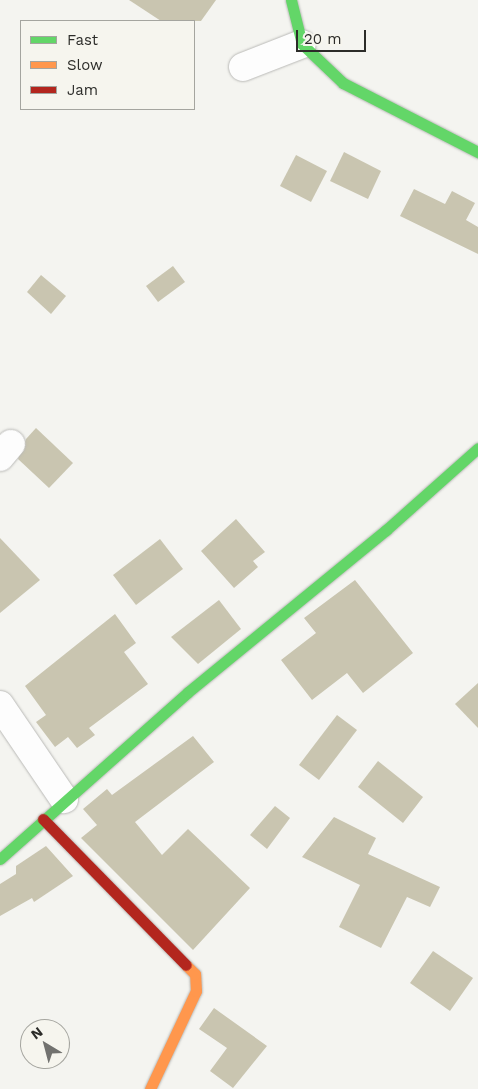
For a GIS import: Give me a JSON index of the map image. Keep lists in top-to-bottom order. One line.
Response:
{"legend":["Fast","Slow","Jam"],"scale_bar":"20 m","north":"top left"}
